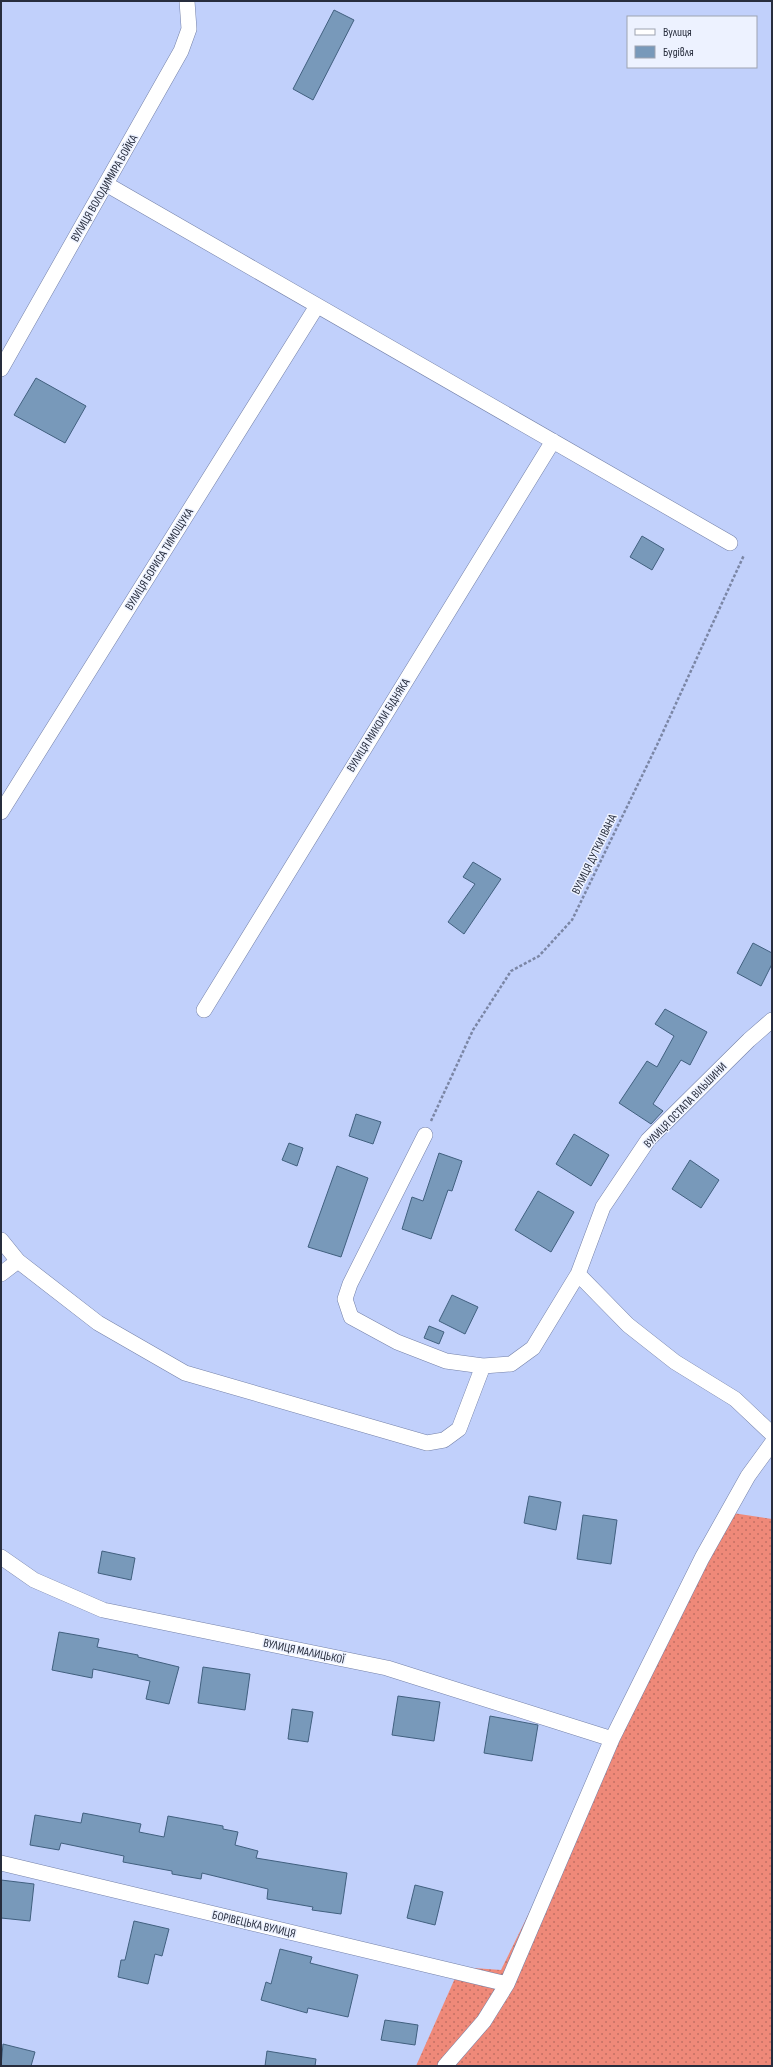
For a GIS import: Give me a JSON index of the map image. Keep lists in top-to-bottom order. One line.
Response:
{"streets":{"street":["ВУЛИЦЯ ВОЛОДИМИРА БОЙКА","ВУЛИЦЯ БОРИСА ТИМОЩУКА","ВУЛИЦЯ МИКОЛИ БІДНЯКА","ВУЛИЦЯ ОСТАПА ВІЛЬШИНИ","ВУЛИЦЯ МАЛИЦЬКОЇ","БОРІВЕЦЬКА ВУЛИЦЯ"],"path":["ВУЛИЦЯ ДУТКИ ІВАНА"]},"legend":["Вулиця","Будівля"]}
